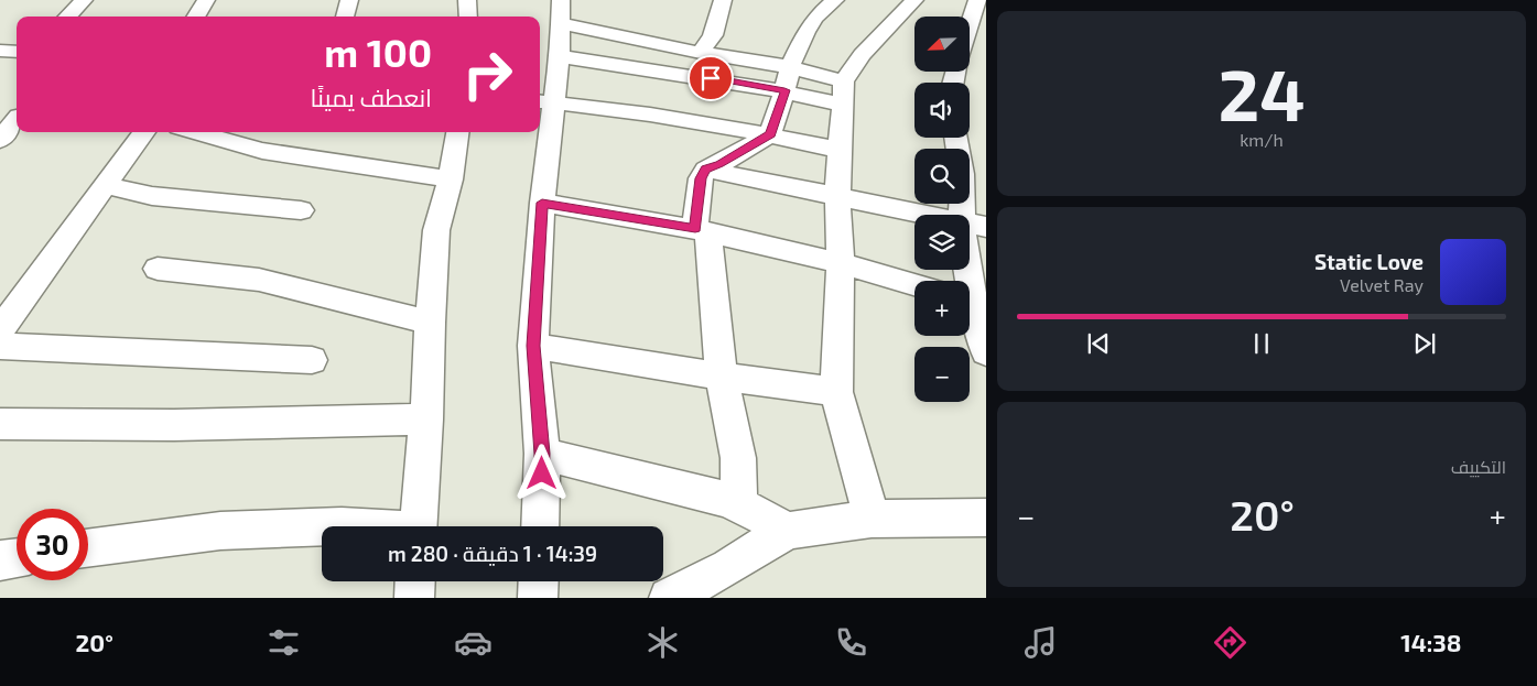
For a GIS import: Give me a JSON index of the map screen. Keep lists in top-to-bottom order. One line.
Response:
{"north":"bottom left","page":{"tile":[["24","km/h"],"التكييف"],"map_buttons":["+","−"],"turn":["100 m","انعطف يمينًا"],"song":["Static Love","Velvet Ray"],"heat":["−","20°","+"],"limit":"30","trip":"14:39 · 1 دقيقة · 280 m","tabs":["14:38","20°"]}}
